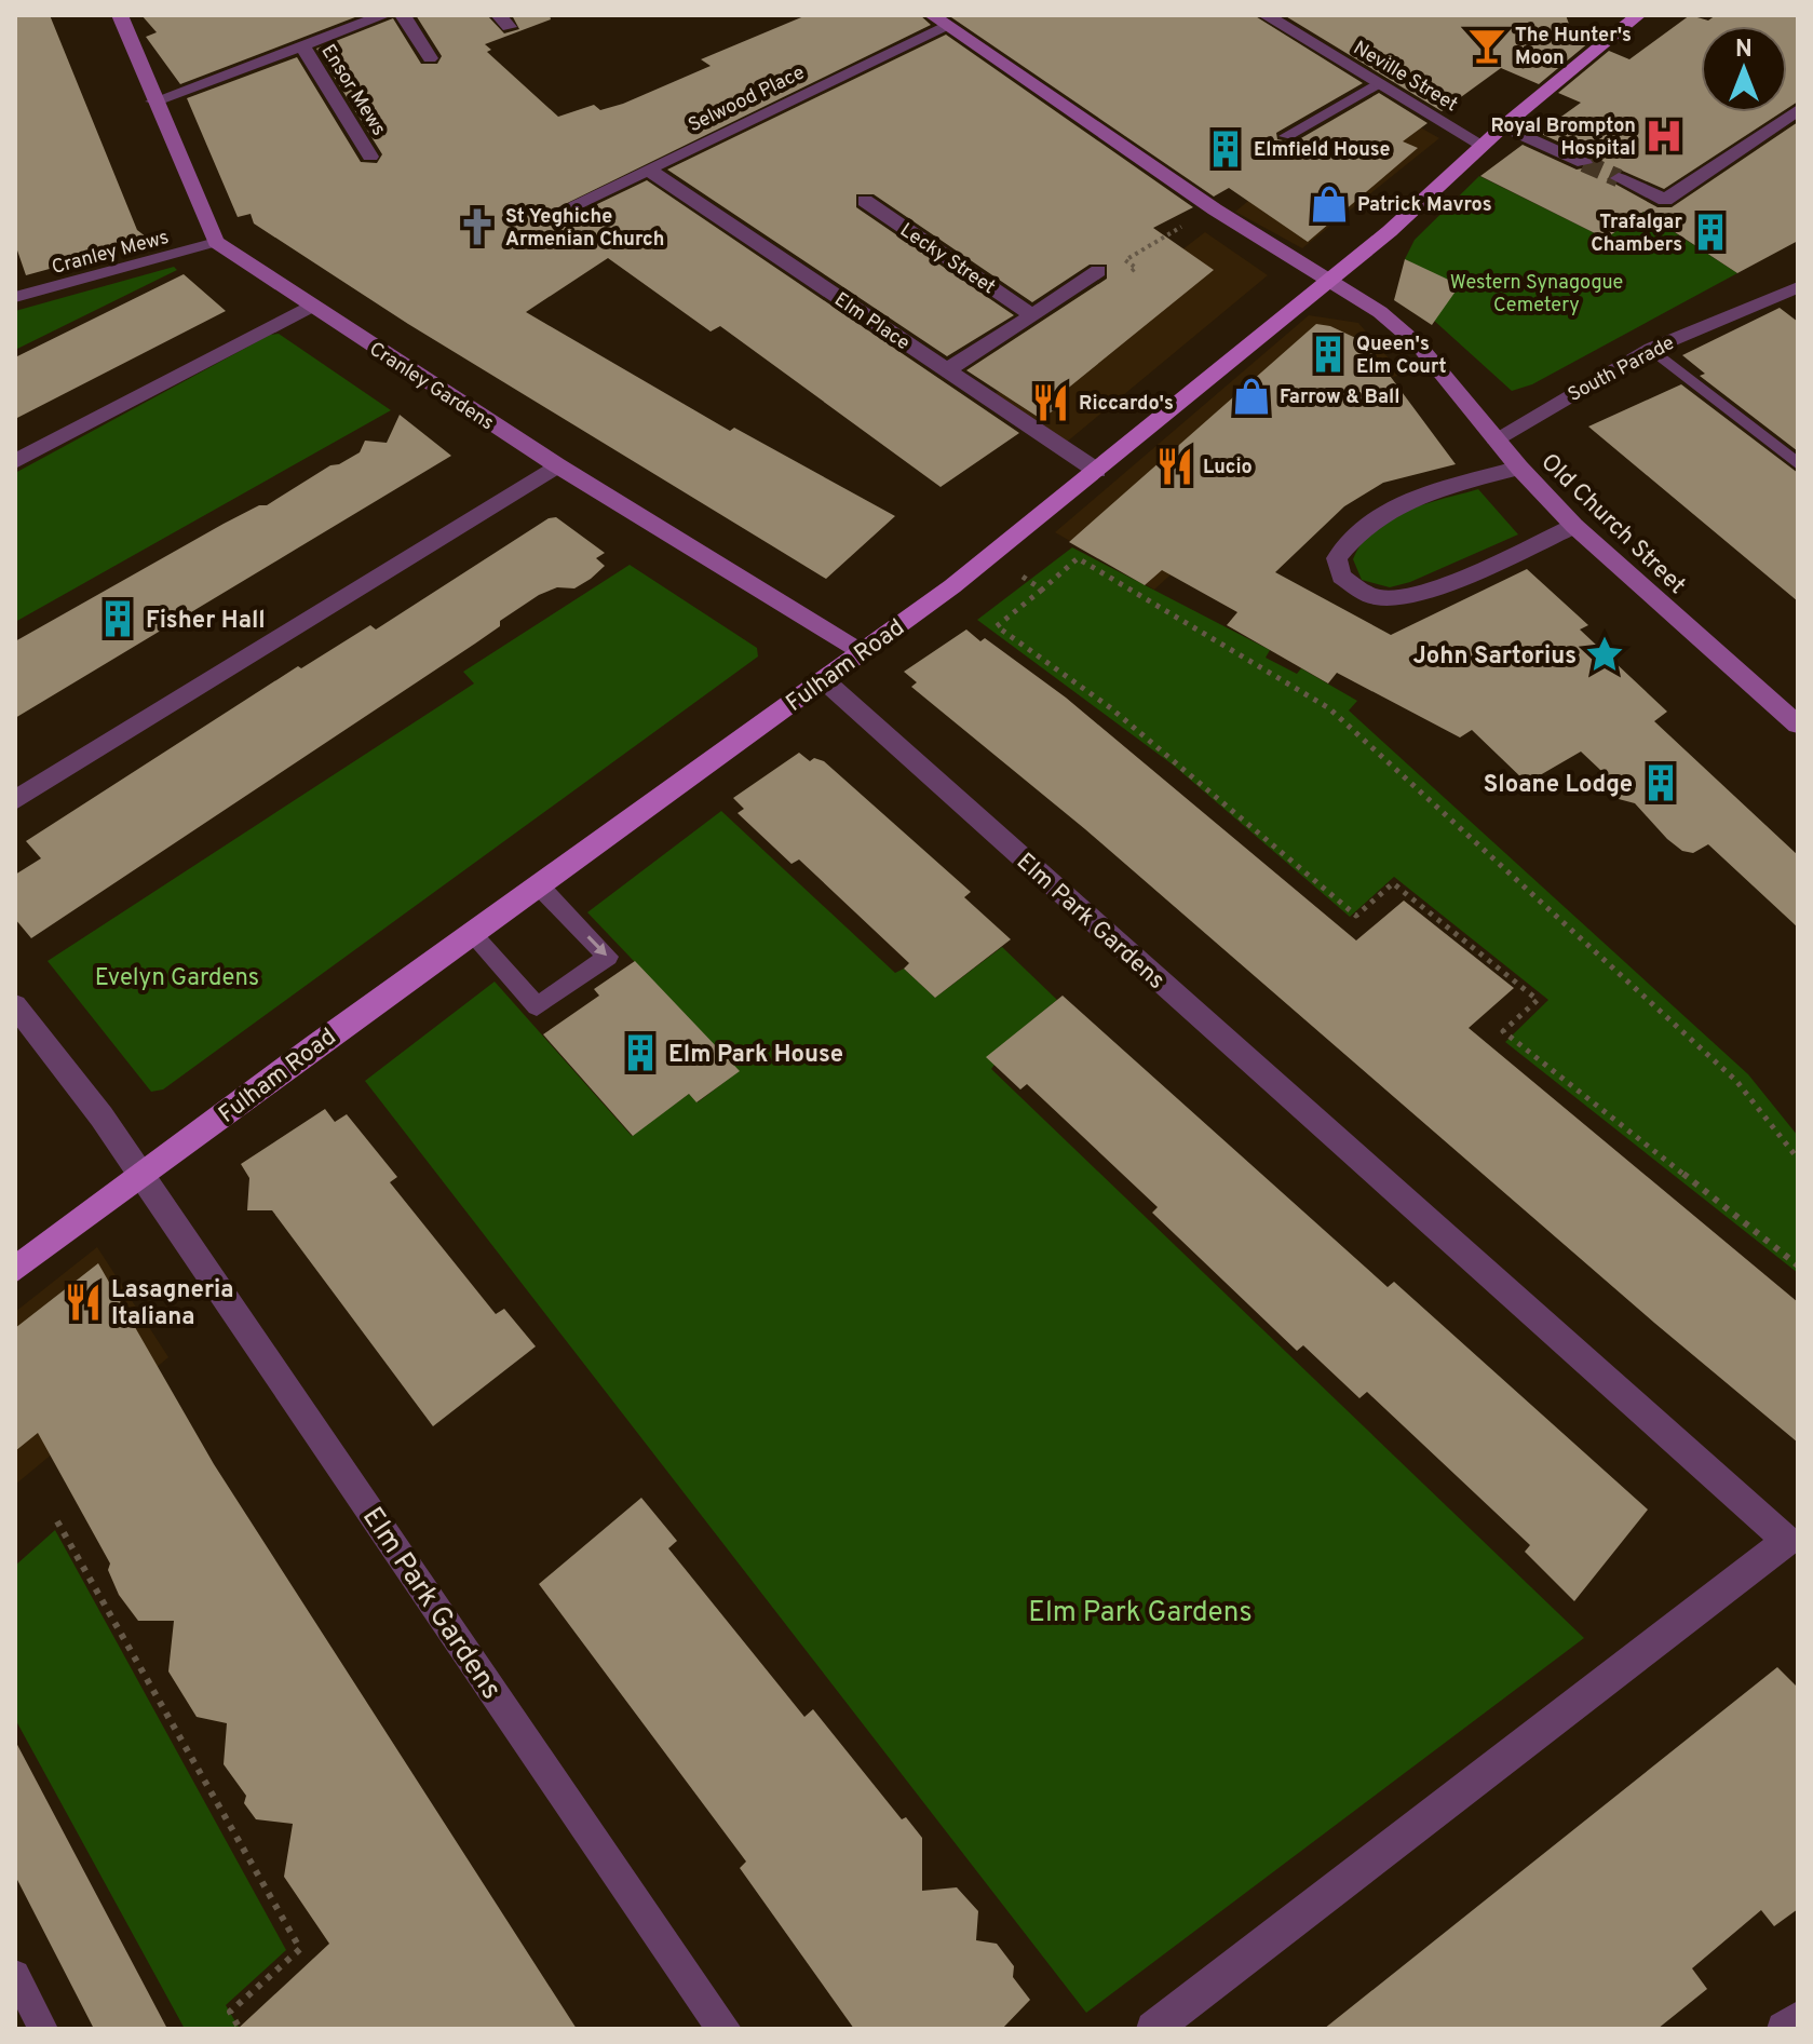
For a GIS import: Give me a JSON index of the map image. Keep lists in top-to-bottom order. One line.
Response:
{"streets":{"main road":["Fulham Road"],"street":["Neville Street","Ensor Mews","Selwood Place","Lecky Street","Elm Place","South Parade","Cranley Gardens","Old Church Street","Elm Park Gardens"],"lane":["Cranley Mews"]},"crossings":[["Neville Street","Fulham Road"],["Selwood Place","Elm Place"],["Selwood Place","Old Church Street"],["Cranley Mews","Cranley Gardens"],["Elm Place","Fulham Road"],["South Parade","Old Church Street"],["Cranley Gardens","Fulham Road"],["Old Church Street","Fulham Road"],["Fulham Road","Elm Park Gardens"]],"parks":["Western Synagogue Cemetery","Evelyn Gardens","Elm Park Gardens"],"places":{"bar":["The Hunter's Moon"],"hospital":["Royal Brompton Hospital"],"building":["Elmfield House","Trafalgar Chambers","Queen's Elm Court","Fisher Hall","Sloane Lodge","Elm Park House"],"shop":["Patrick Mavros","Farrow & Ball"],"church":["St Yeghiche Armenian Church"],"restaurant":["Riccardo's","Lucio","Lasagneria Italiana"],"place":["John Sartorius"]},"north":"top"}
